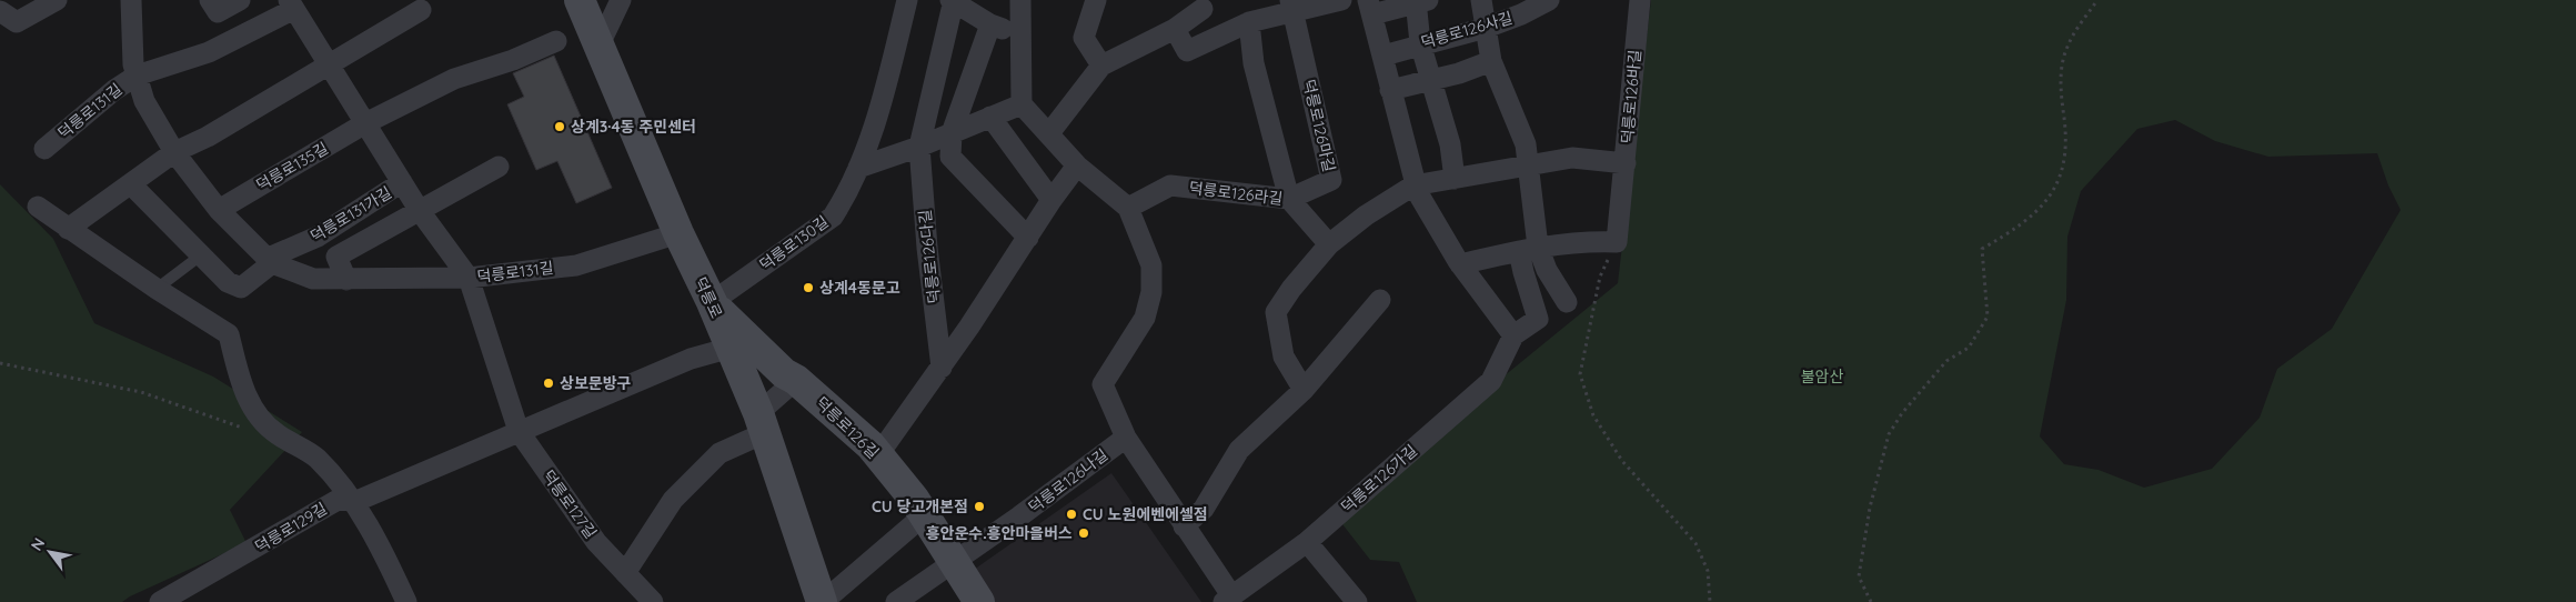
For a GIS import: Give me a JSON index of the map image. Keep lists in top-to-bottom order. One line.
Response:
{"streets":{"main road":["덕릉로","덕릉로126길"],"street":["덕릉로126사길","덕릉로126바길","덕릉로131길","덕릉로126마길","덕릉로135길","덕릉로126라길","덕릉로131가길","덕릉로130길","덕릉로126다길","덕릉로126가길","덕릉로126나길","덕릉로127길","덕릉로129길"]},"crossings":[["덕릉로126바길","덕릉로126가길"],["덕릉로131길","덕릉로135길"],["덕릉로131길","덕릉로131가길"],["덕릉로131길","덕릉로"],["덕릉로126마길","덕릉로126라길"],["덕릉로135길","덕릉로131가길"],["덕릉로130길","덕릉로"],["덕릉로130길","덕릉로126길"],["덕릉로","덕릉로126길"],["덕릉로","덕릉로129길"],["덕릉로126길","덕릉로126나길"],["덕릉로127길","덕릉로129길"]],"parks":["불암산"],"places":["상계3·4동 주민센터","상계4동문고","상보문방구","CU 당고개본점","CU 노원에벤에셀점","흥안운수.흥안마을버스"],"north":"top left"}
